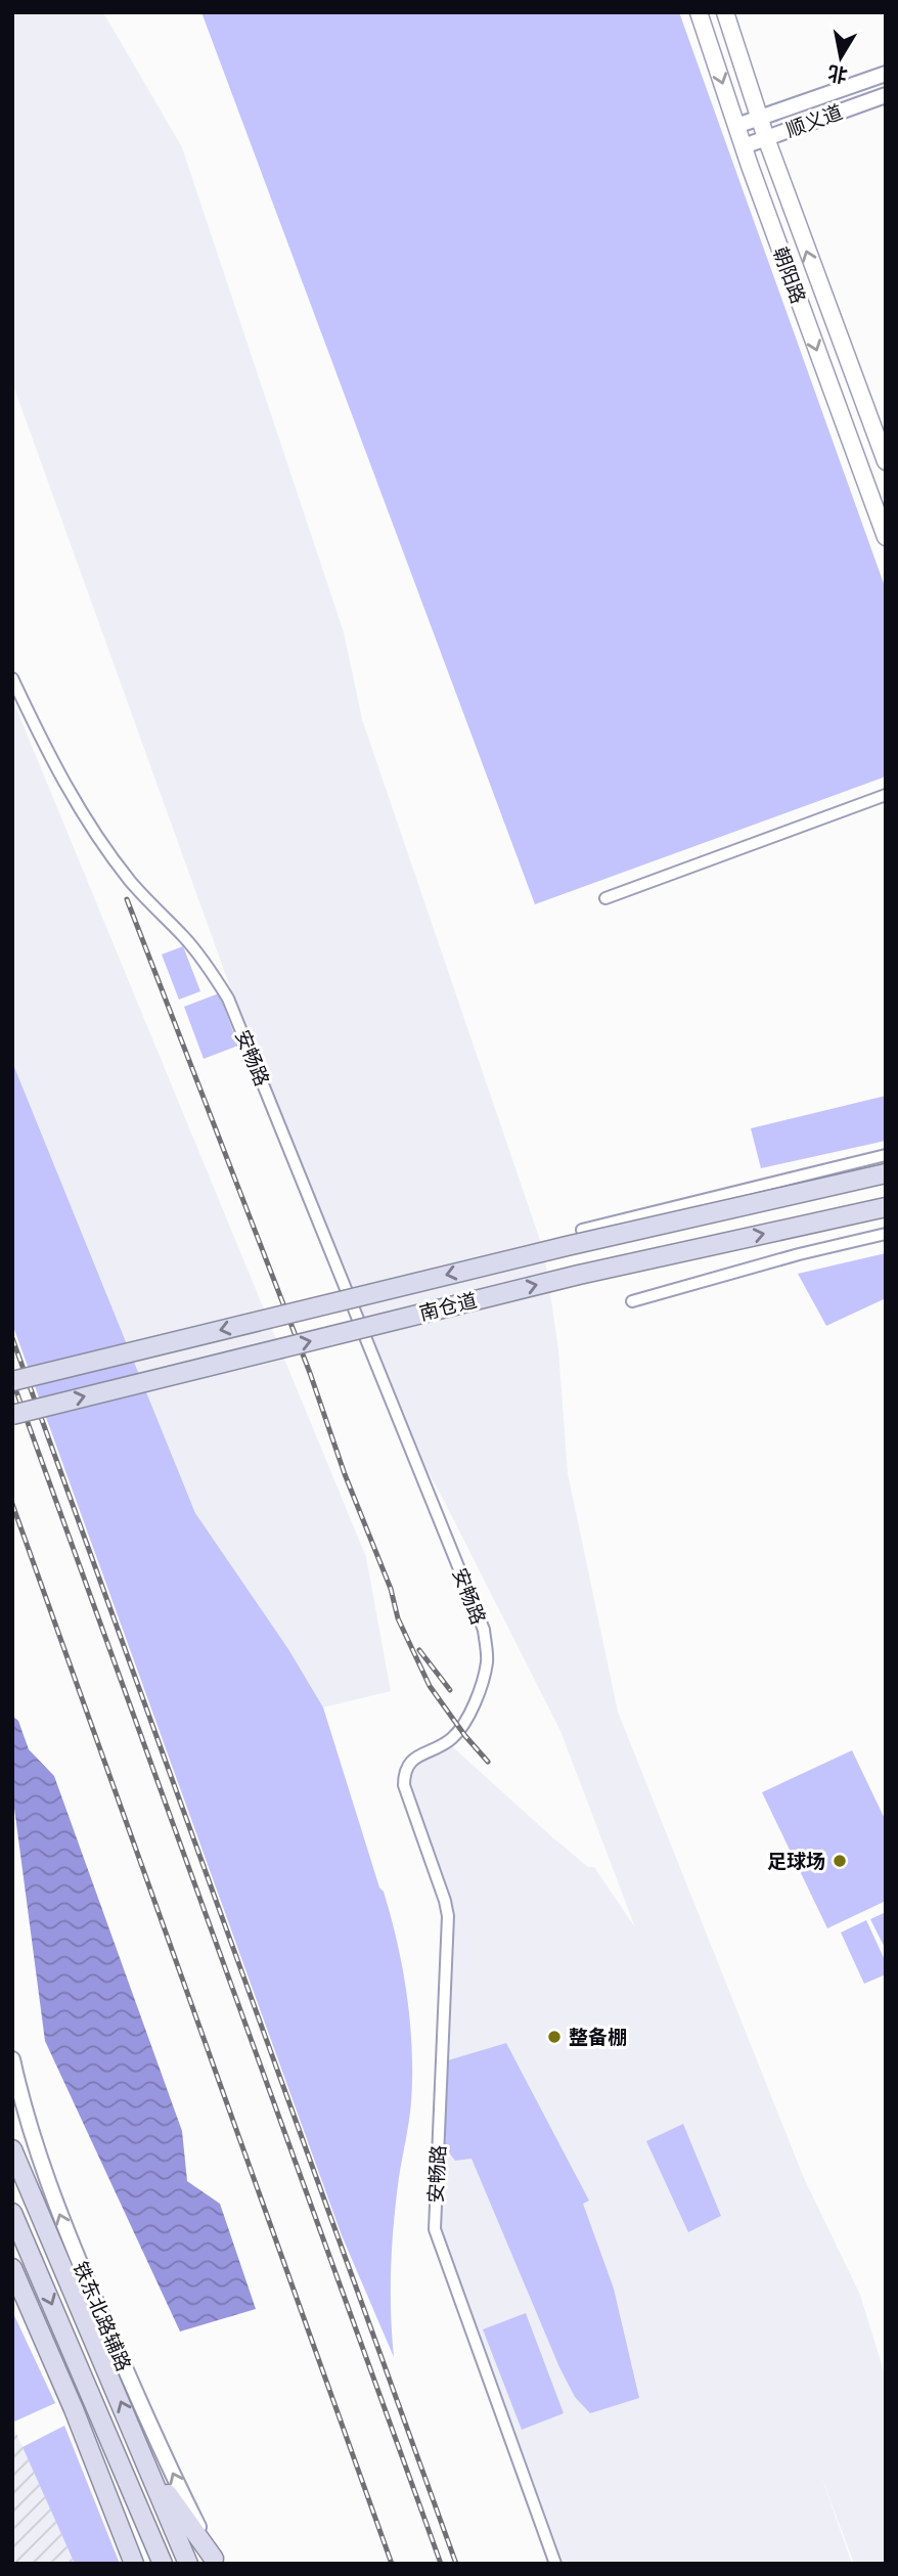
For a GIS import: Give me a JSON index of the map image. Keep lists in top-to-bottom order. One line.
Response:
{"streets":{"highway":["南仓道"],"main road":["朝阳路"],"street":["顺义道","安畅路","铁东北路辅路"]},"crossings":[["顺义道","朝阳路"]],"one_way":["铁东北路辅路"],"places":["足球场","整备棚"],"north":"bottom"}
